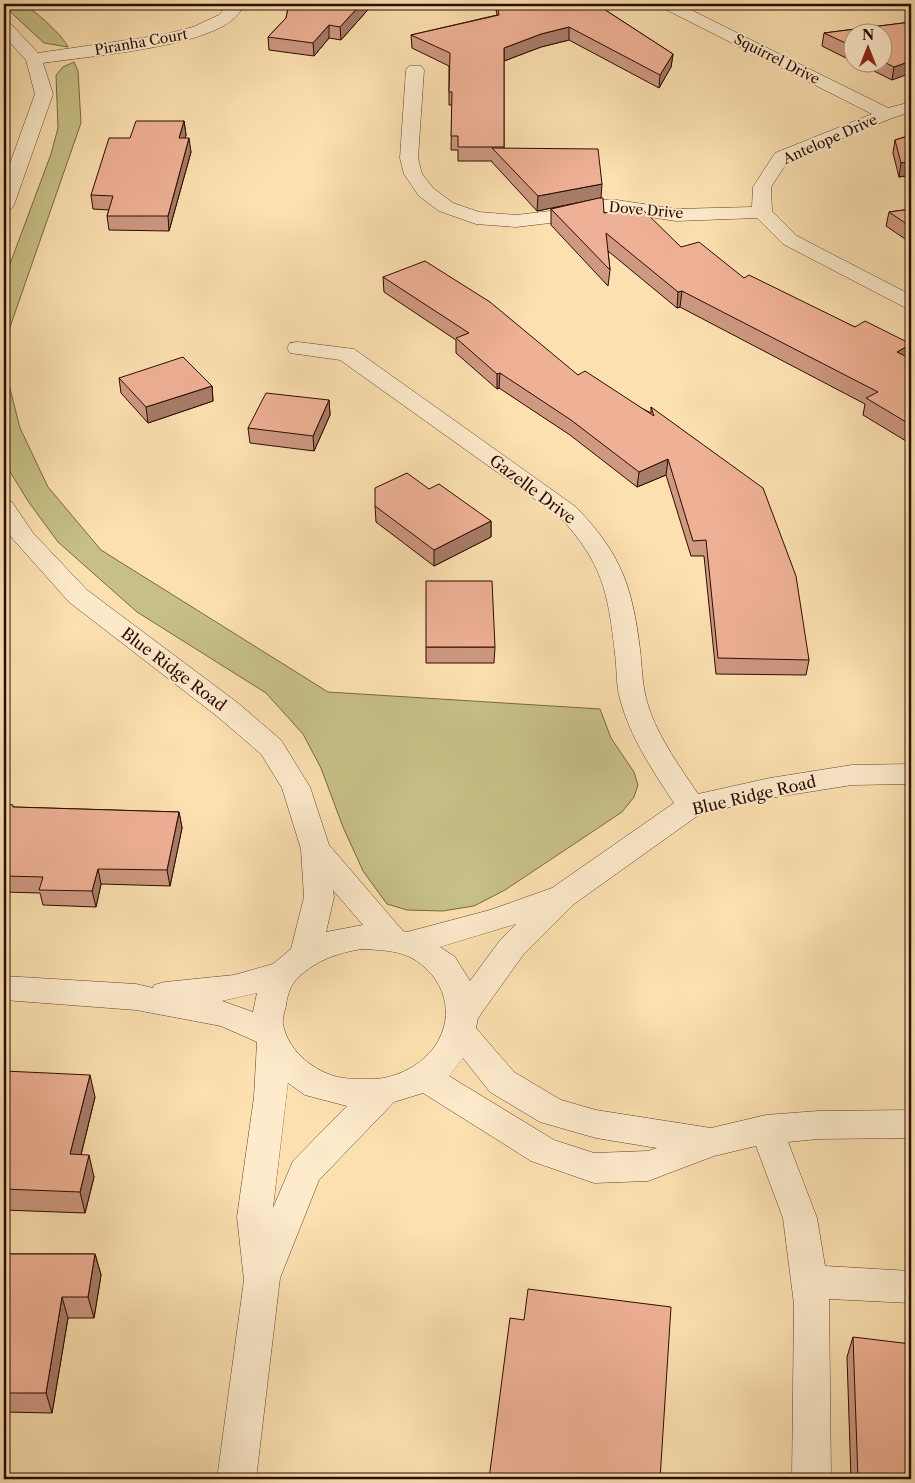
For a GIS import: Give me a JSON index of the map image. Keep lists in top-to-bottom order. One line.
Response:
{"streets":{"street":["Piranha Court","Squirrel Drive","Antelope Drive","Dove Drive","Gazelle Drive","Blue Ridge Road"]},"crossings":[["Squirrel Drive","Antelope Drive"],["Antelope Drive","Dove Drive"],["Gazelle Drive","Blue Ridge Road"]],"north":"top"}
